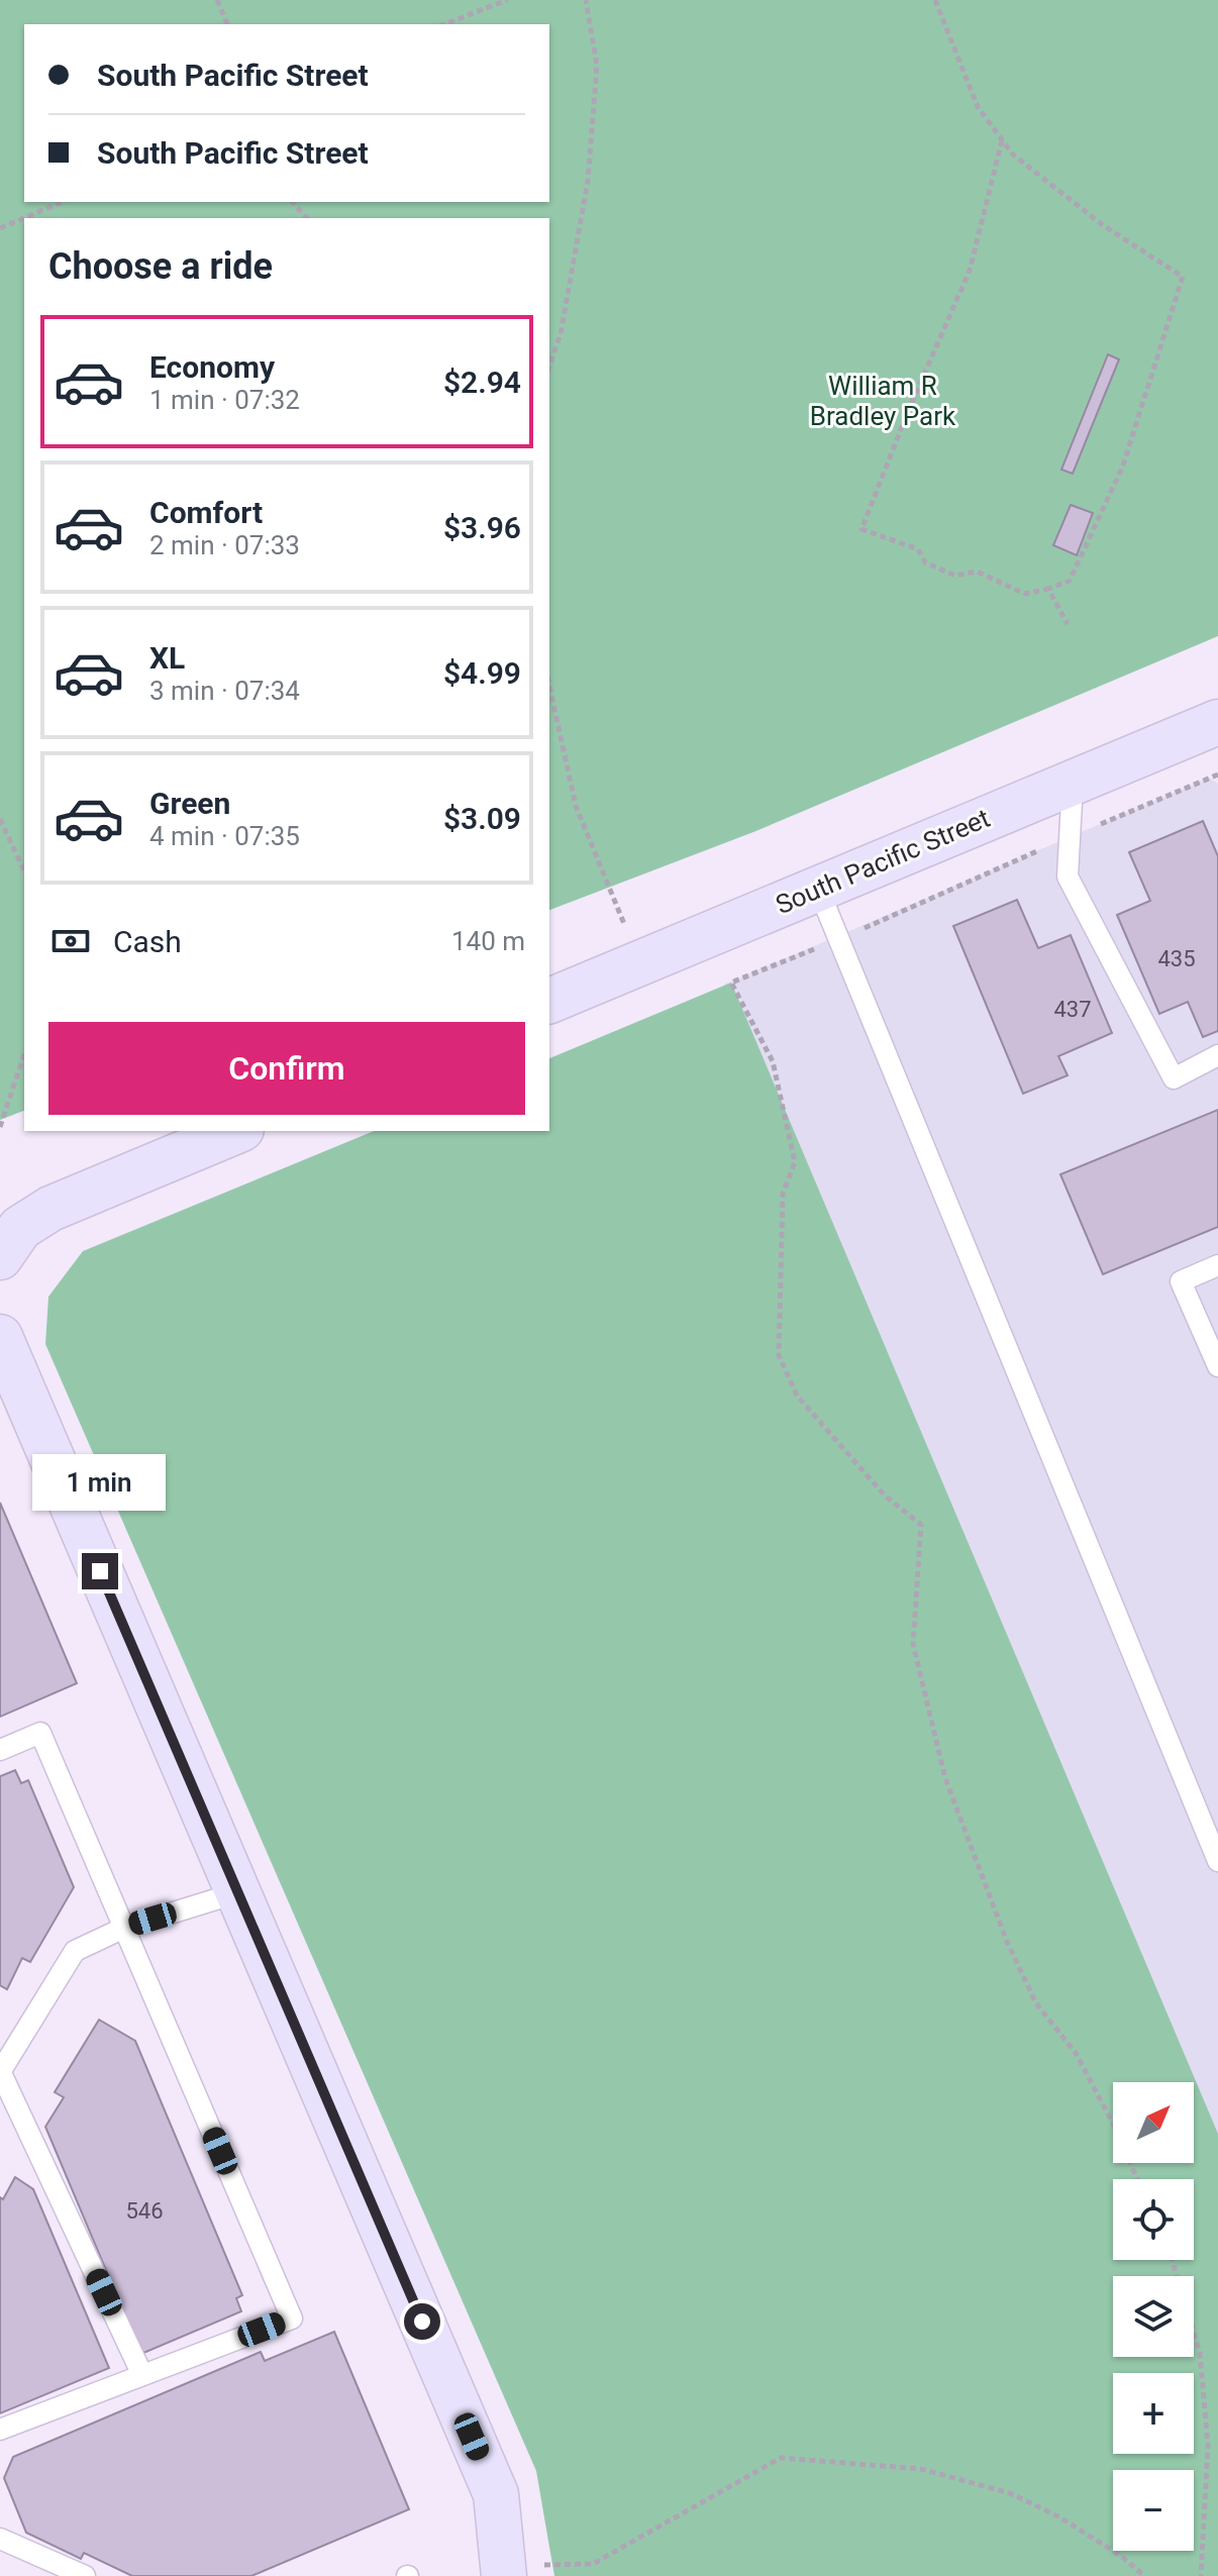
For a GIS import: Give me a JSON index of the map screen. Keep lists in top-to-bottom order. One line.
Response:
{"streets":{"street":["South Pacific Street"]},"parks":["William R Bradley Park"],"house_numbers":["435","437","546"],"north":"top right","page":{"banner":["South Pacific Street","South Pacific Street"],"heading":"Choose a ride","list":[{"name":"Economy","note":"1 min · 07:32","value":"$2.94"},{"name":"Comfort","note":"2 min · 07:33","value":"$3.96"},{"name":"XL","note":"3 min · 07:34","value":"$4.99"},{"name":"Green","note":"4 min · 07:35","value":"$3.09"}],"pay":["Cash","140 m"],"buttons":"Confirm","bubble":"1 min","map_buttons":["+","−"]}}
